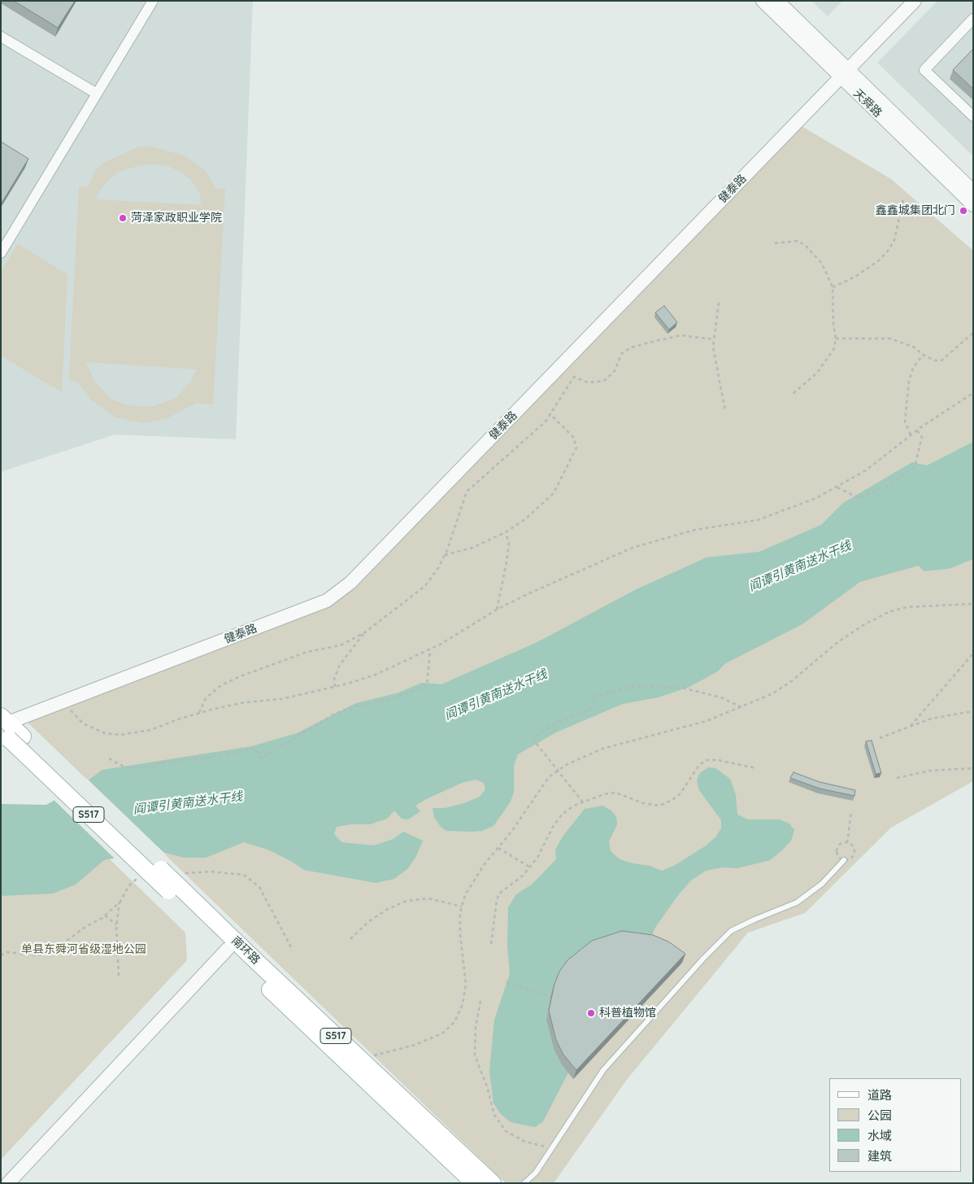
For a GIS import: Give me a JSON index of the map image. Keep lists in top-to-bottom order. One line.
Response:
{"streets":{"main road":["S517","南环路"],"street":["天舜路","健泰路"]},"crossings":[["天舜路","健泰路"],["健泰路","南环路"]],"water":["阎谭引黄南送水干线"],"parks":["单县东舜河省级湿地公园"],"places":["鑫鑫城集团北门","菏泽家政职业学院","科普植物馆"],"legend":["道路","公园","水域","建筑"]}
